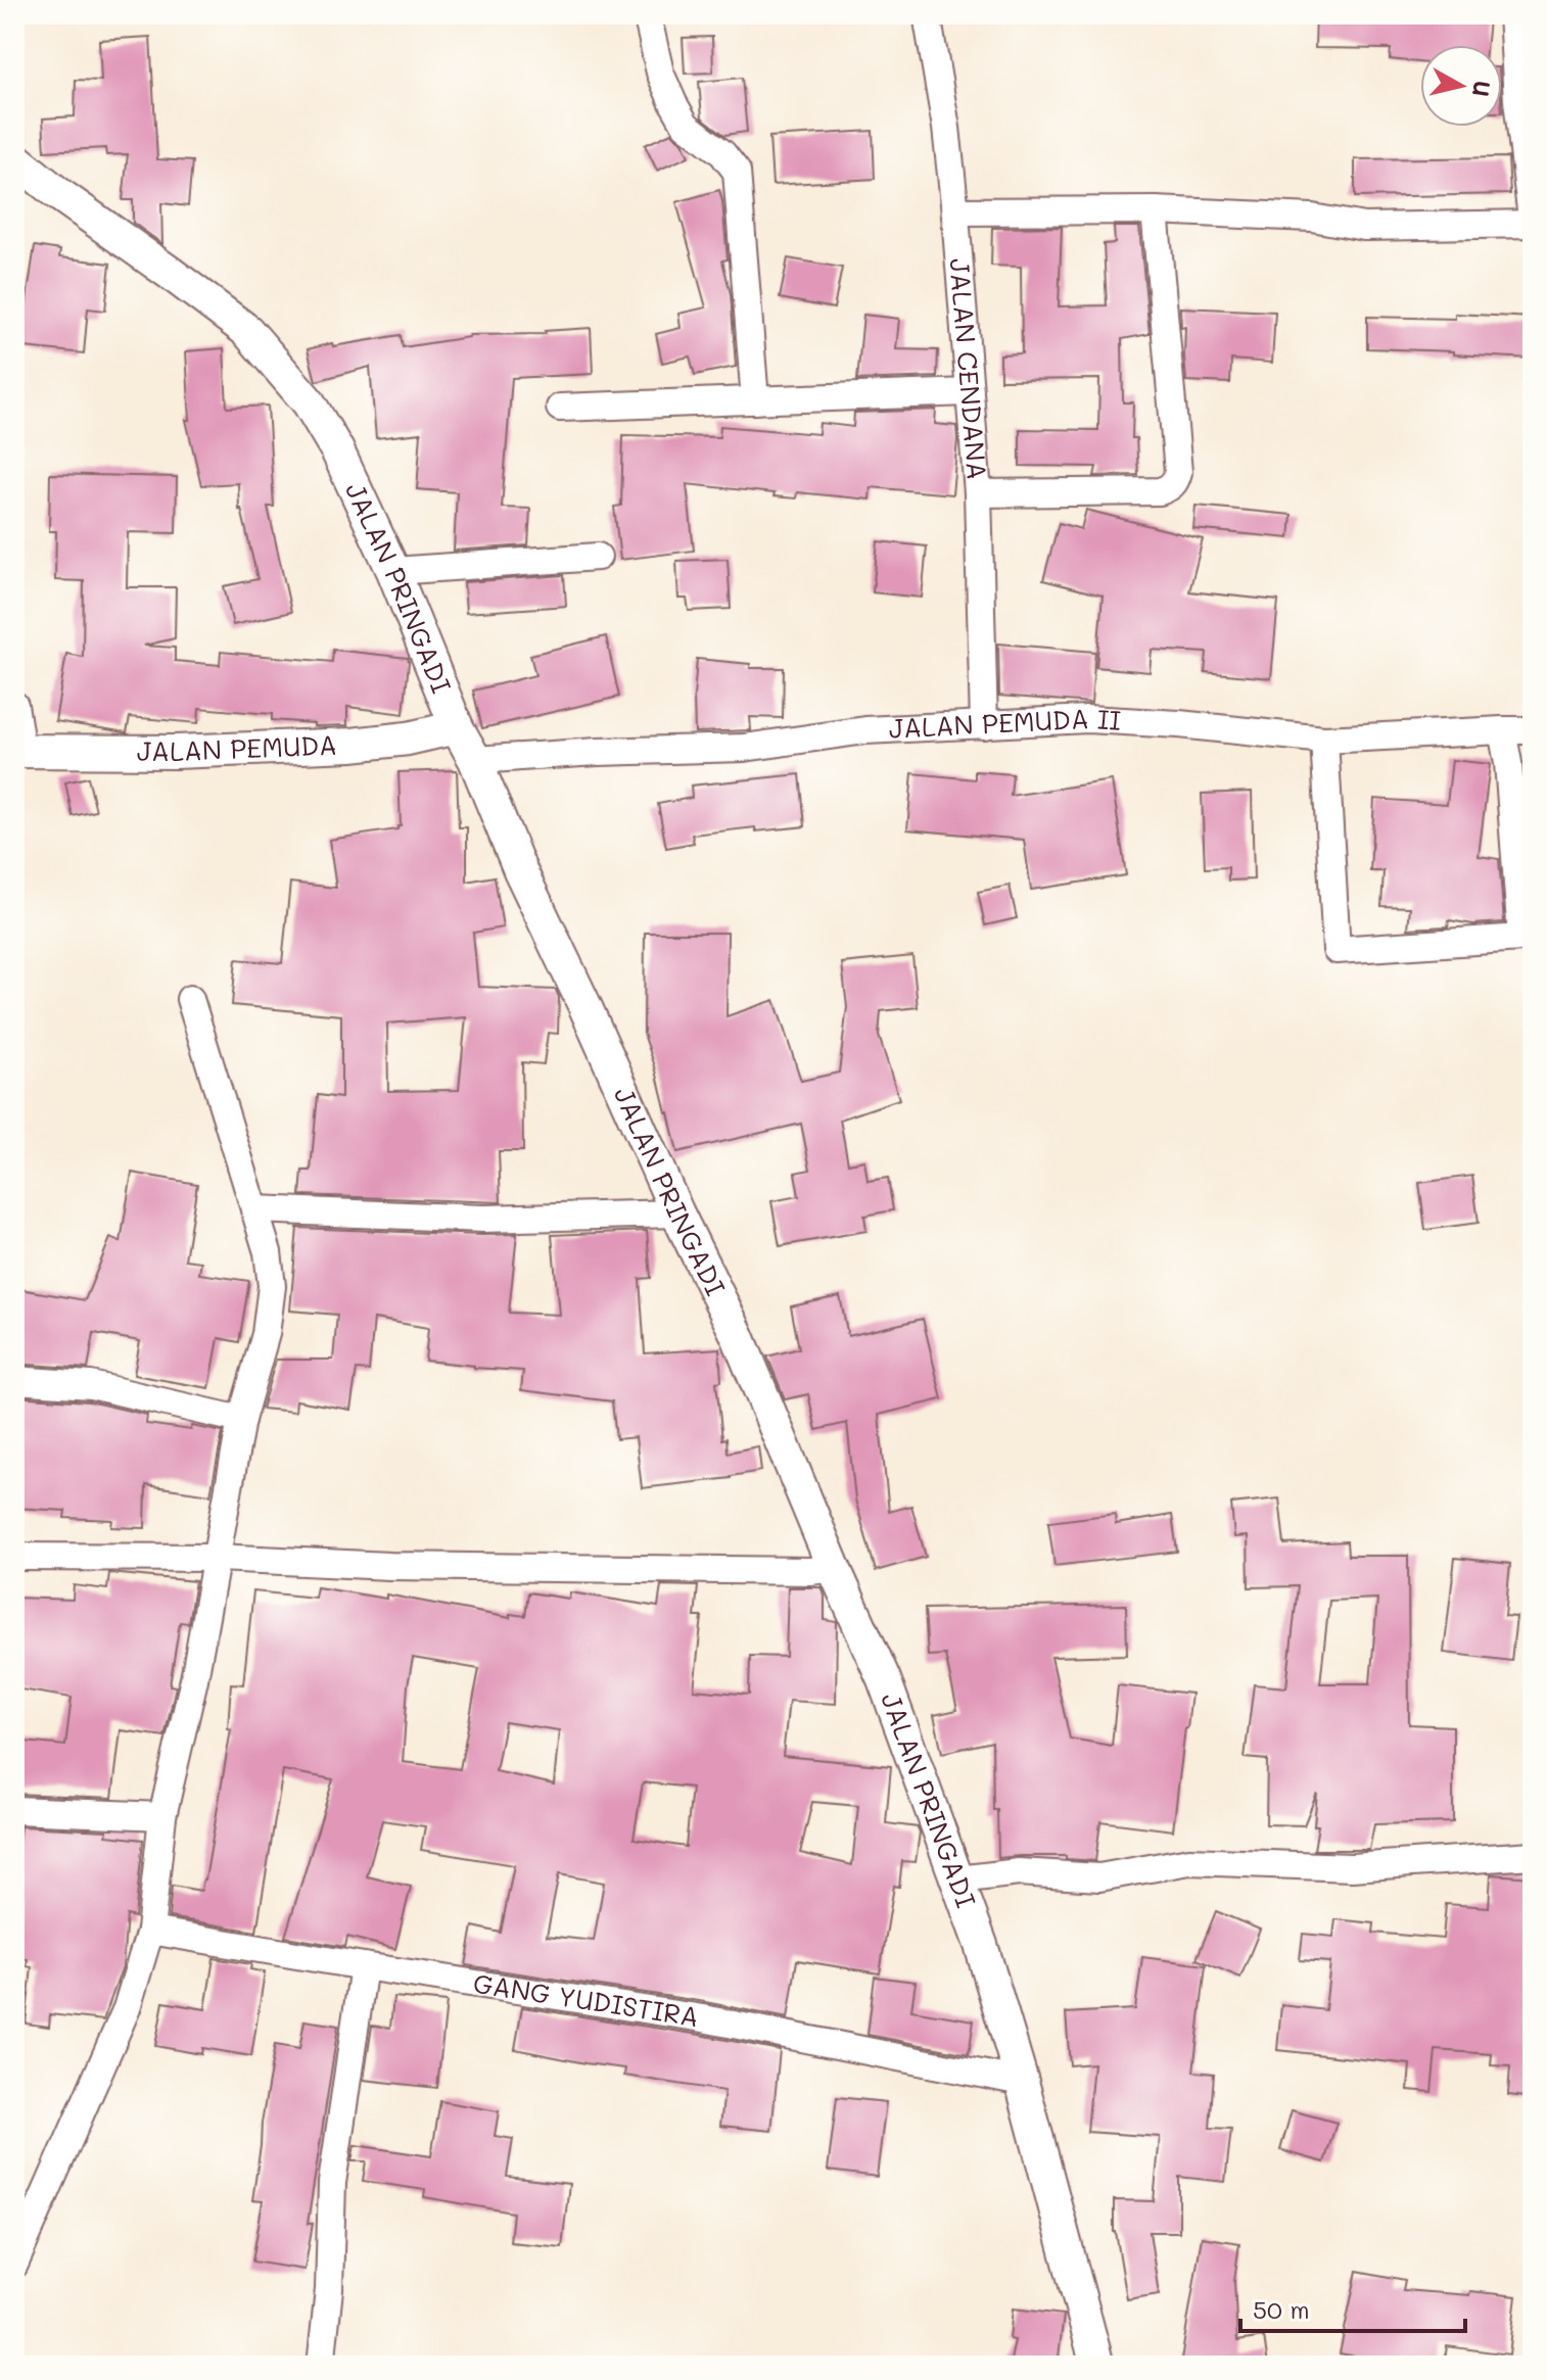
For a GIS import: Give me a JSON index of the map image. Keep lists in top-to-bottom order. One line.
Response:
{"streets":{"street":["JALAN CENDANA","JALAN PRINGADI","JALAN PEMUDA II","JALAN PEMUDA","GANG YUDISTIRA"]},"crossings":[["JALAN CENDANA","JALAN PEMUDA II"],["JALAN PRINGADI","JALAN PEMUDA II"],["JALAN PRINGADI","JALAN PEMUDA"],["JALAN PRINGADI","GANG YUDISTIRA"]],"scale_bar":"50 m","north":"right"}
